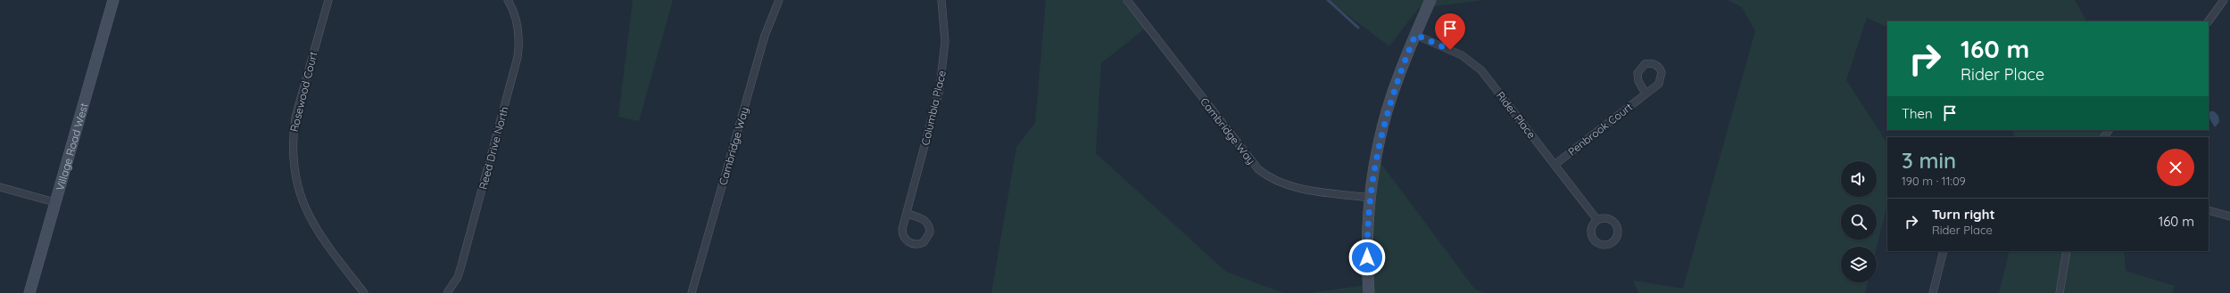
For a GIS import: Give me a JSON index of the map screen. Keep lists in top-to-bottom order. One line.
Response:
{"streets":{"street":["Rosewood Court","Columbia Place","Rider Place","Penbrook Court","Cambridge Way","Village Road West","Reed Drive North"]},"crossings":[["Rider Place","Penbrook Court"]],"page":{"turn":["160 m","Rider Place"],"then":"Then","heading":["3 min","190 m · 11:09"],"list":[{"name":"Turn right","note":"Rider Place","value":"160 m"}]}}
